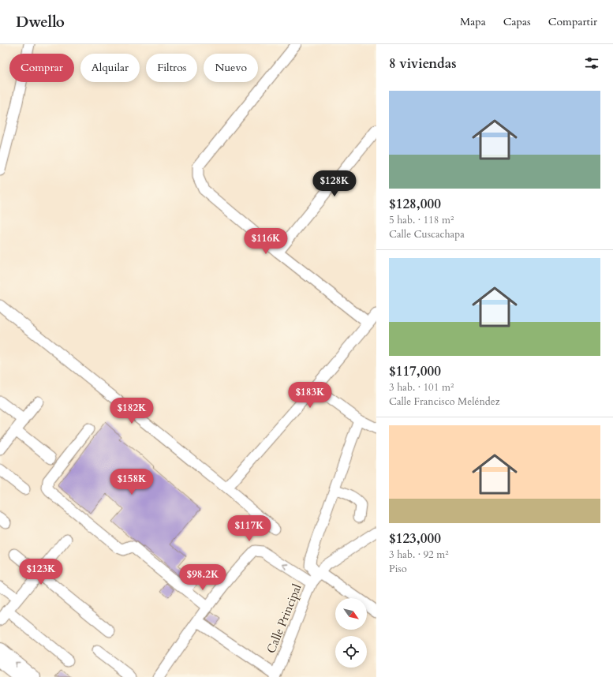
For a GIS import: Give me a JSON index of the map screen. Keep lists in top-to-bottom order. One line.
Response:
{"streets":{"street":["Calle Principal"]},"north":"bottom right","page":{"header":"Dwello","nav":["Mapa","Capas","Compartir"],"heading":"8 viviendas","chip":["Comprar","Alquilar","Filtros","Nuevo"],"list":[{"name":"$128,000","note":"5 hab. · 118 m² · Calle Cuscachapa"},{"name":"$117,000","note":"3 hab. · 101 m² · Calle Francisco Meléndez"},{"name":"$123,000","note":"3 hab. · 92 m² · Piso"}],"price":["$128K","$116K","$183K","$182K","$158K","$117K","$123K","$98.2K"]}}
